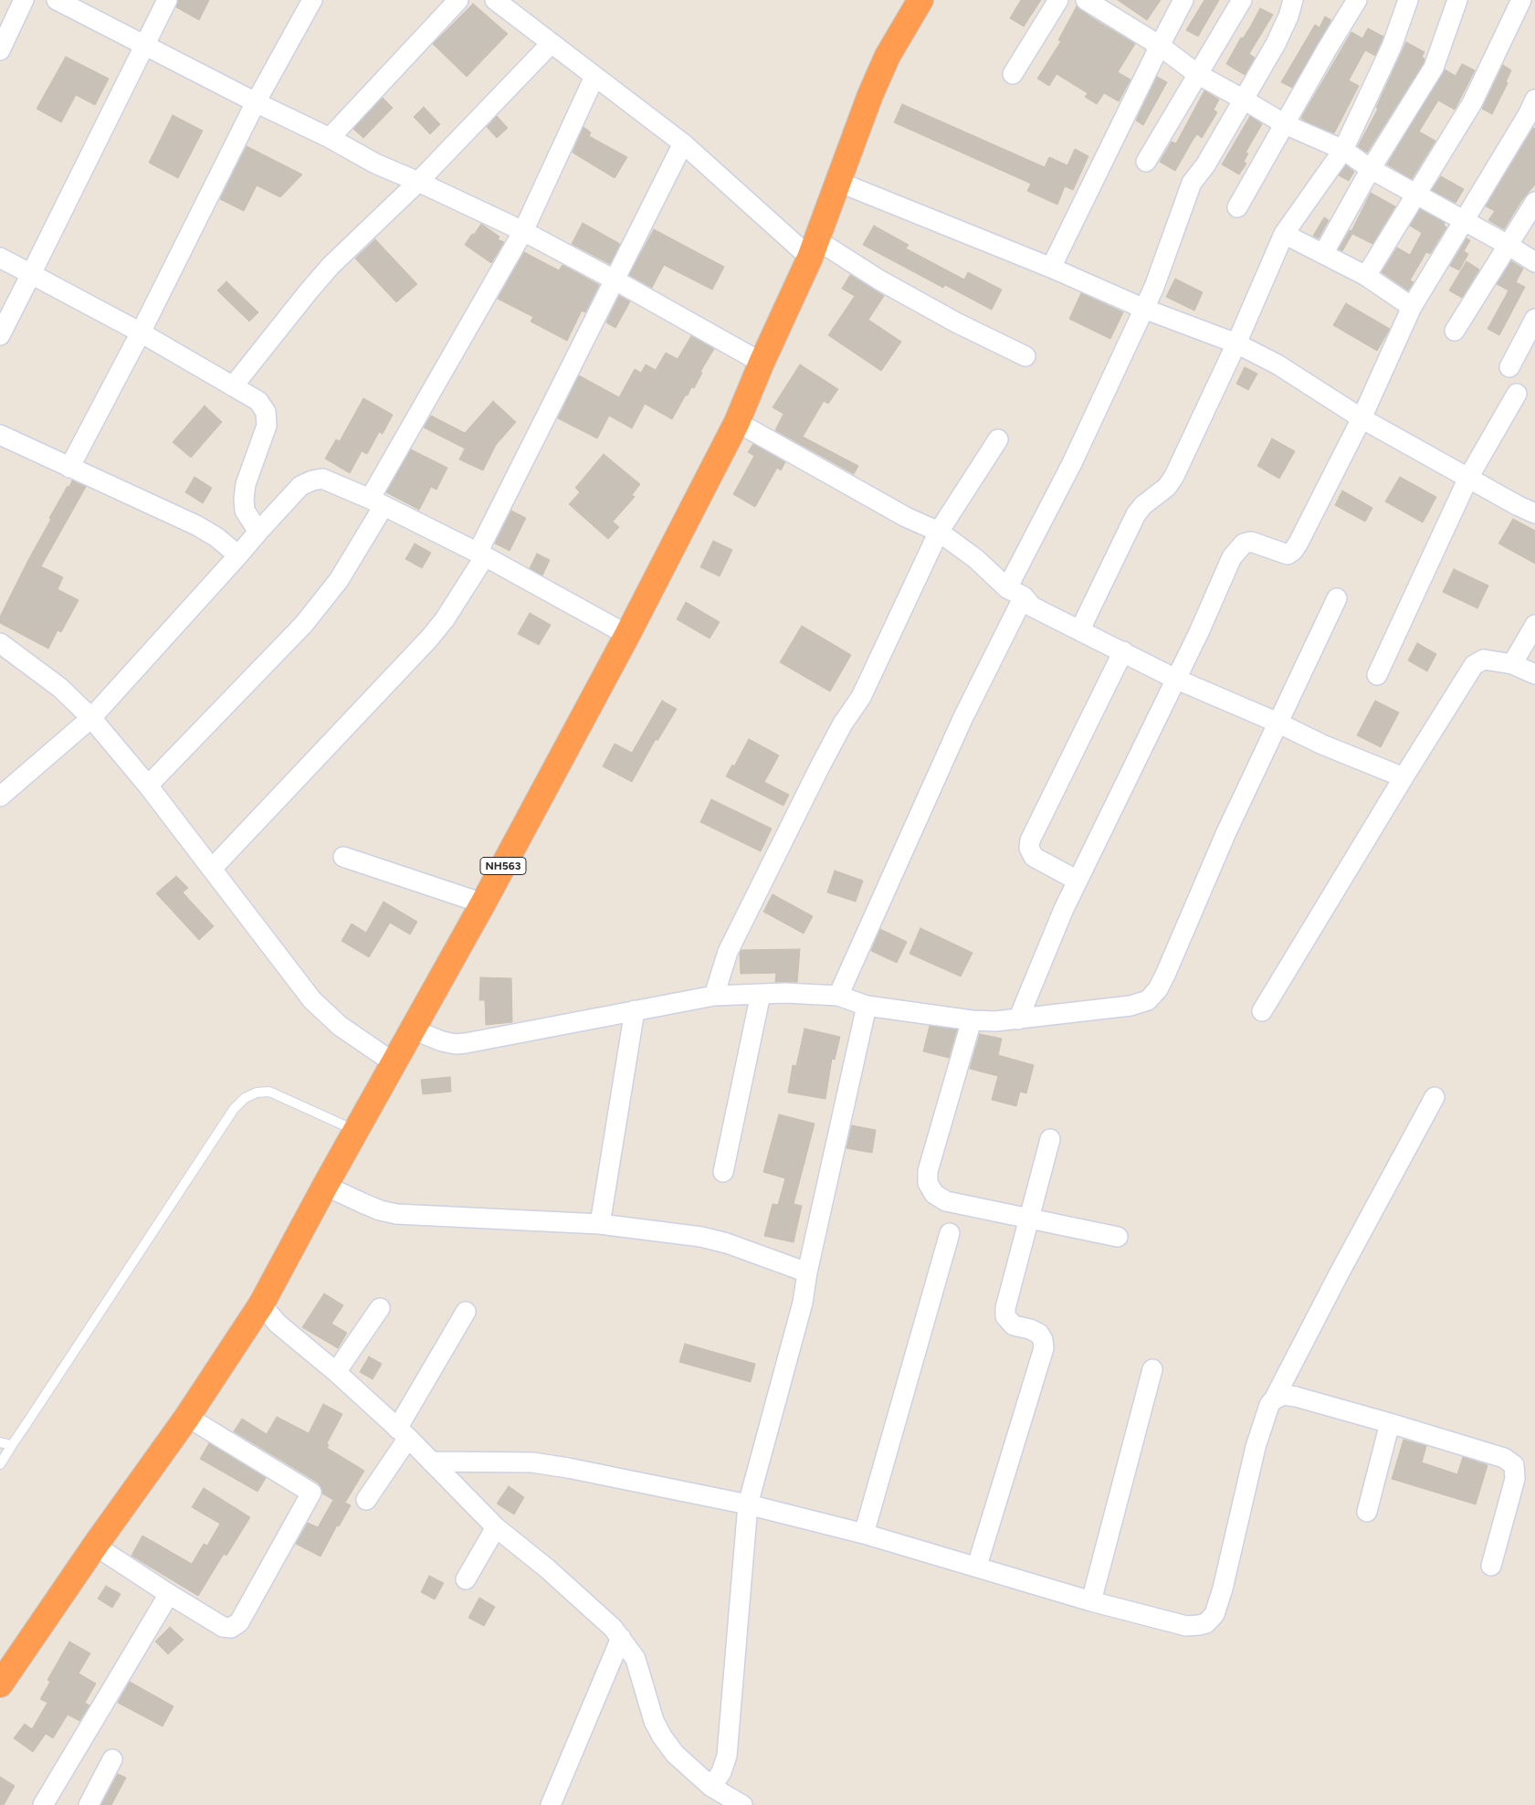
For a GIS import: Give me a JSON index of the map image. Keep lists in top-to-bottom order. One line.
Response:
{"streets":{"highway":["NH563"]}}
